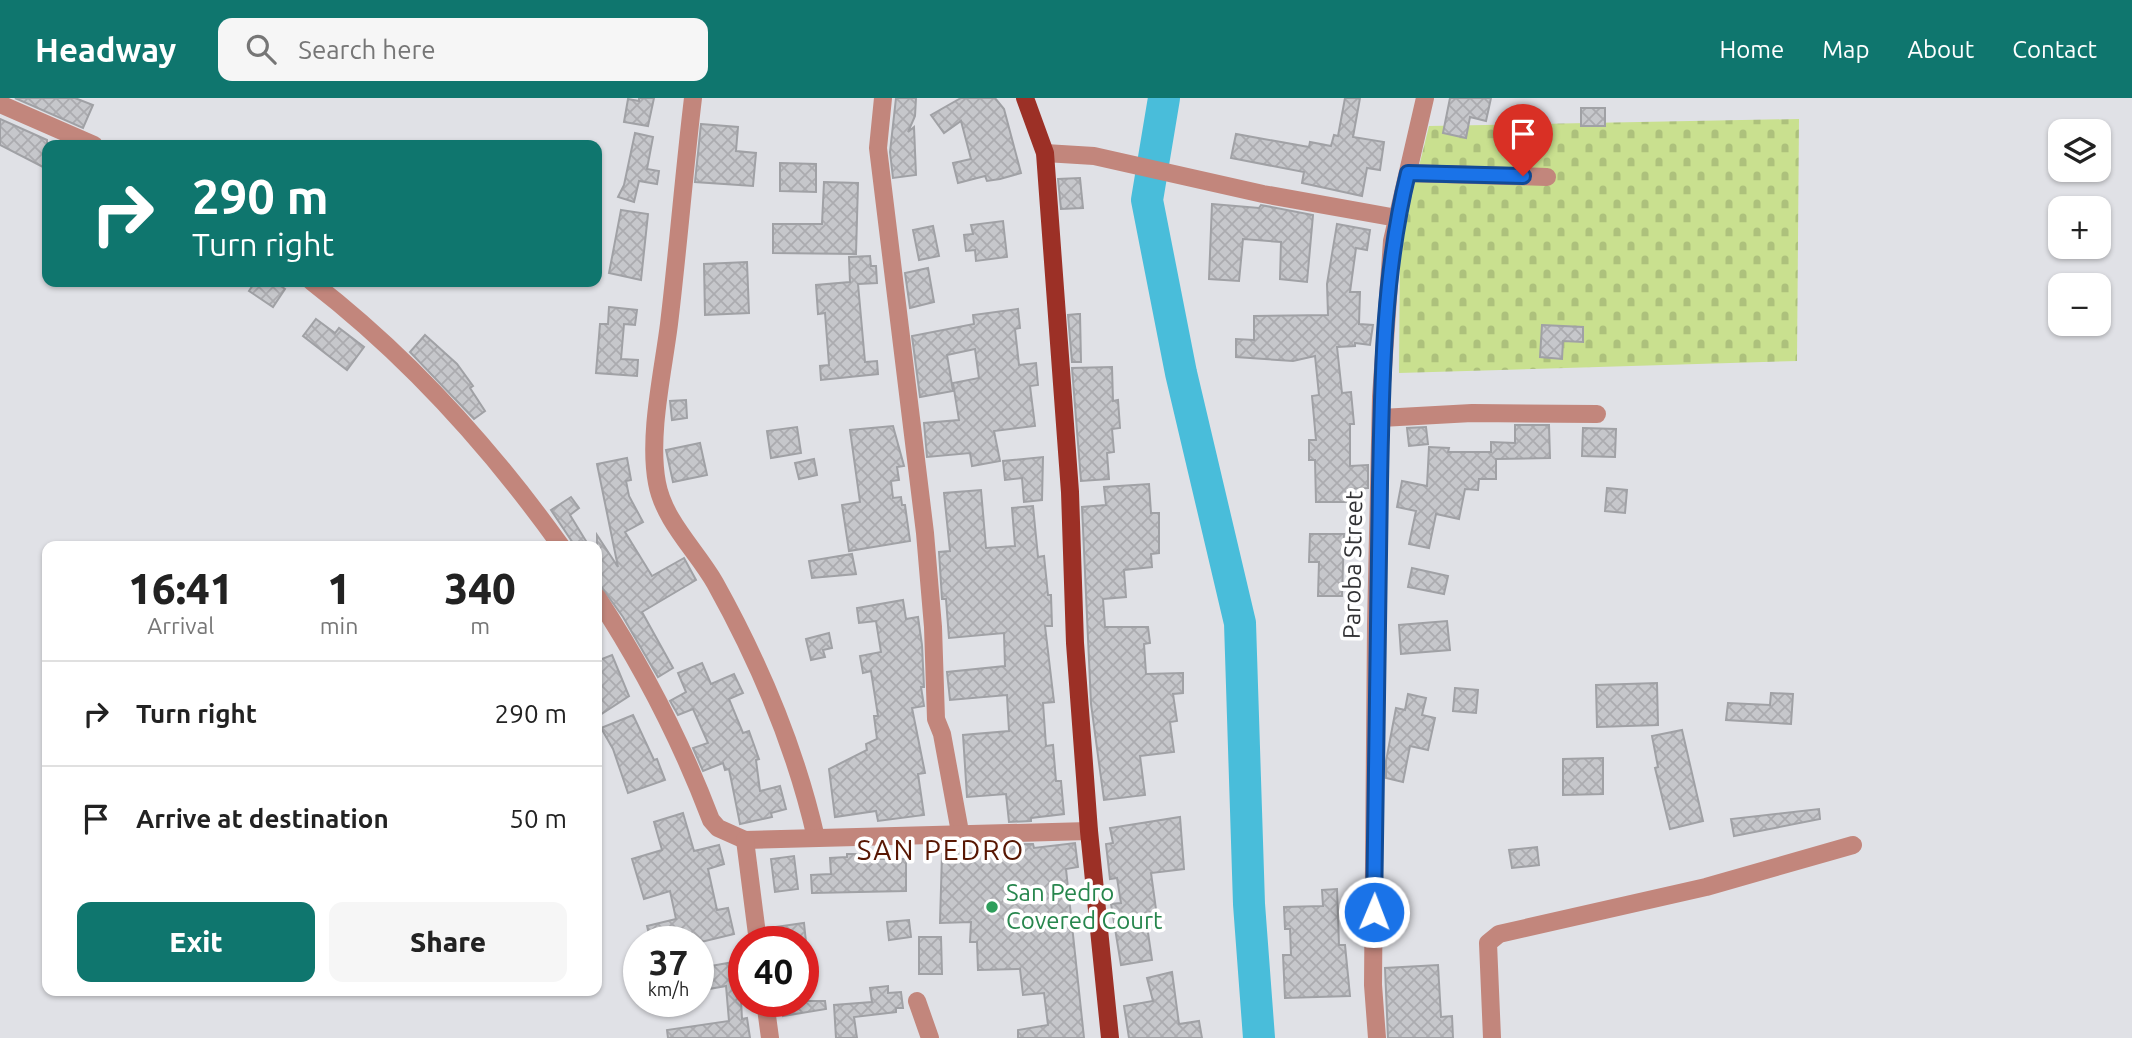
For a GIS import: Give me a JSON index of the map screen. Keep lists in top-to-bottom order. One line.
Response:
{"streets":{"street":["Paroba Street"]},"districts":["SAN PEDRO"],"places":["San Pedro Covered Court"],"page":{"header":"Headway","search":"Search here","nav":["Home","Map","About","Contact"],"map_buttons":["+","−"],"turn":["290 m","Turn right"],"eta":["16:41","Arrival","1","min","340","m"],"list":[{"name":"Turn right","value":"290 m"},{"name":"Arrive at destination","value":"50 m"}],"buttons":["Exit","Share"],"speed":"37 km/h","limit":"40"}}
